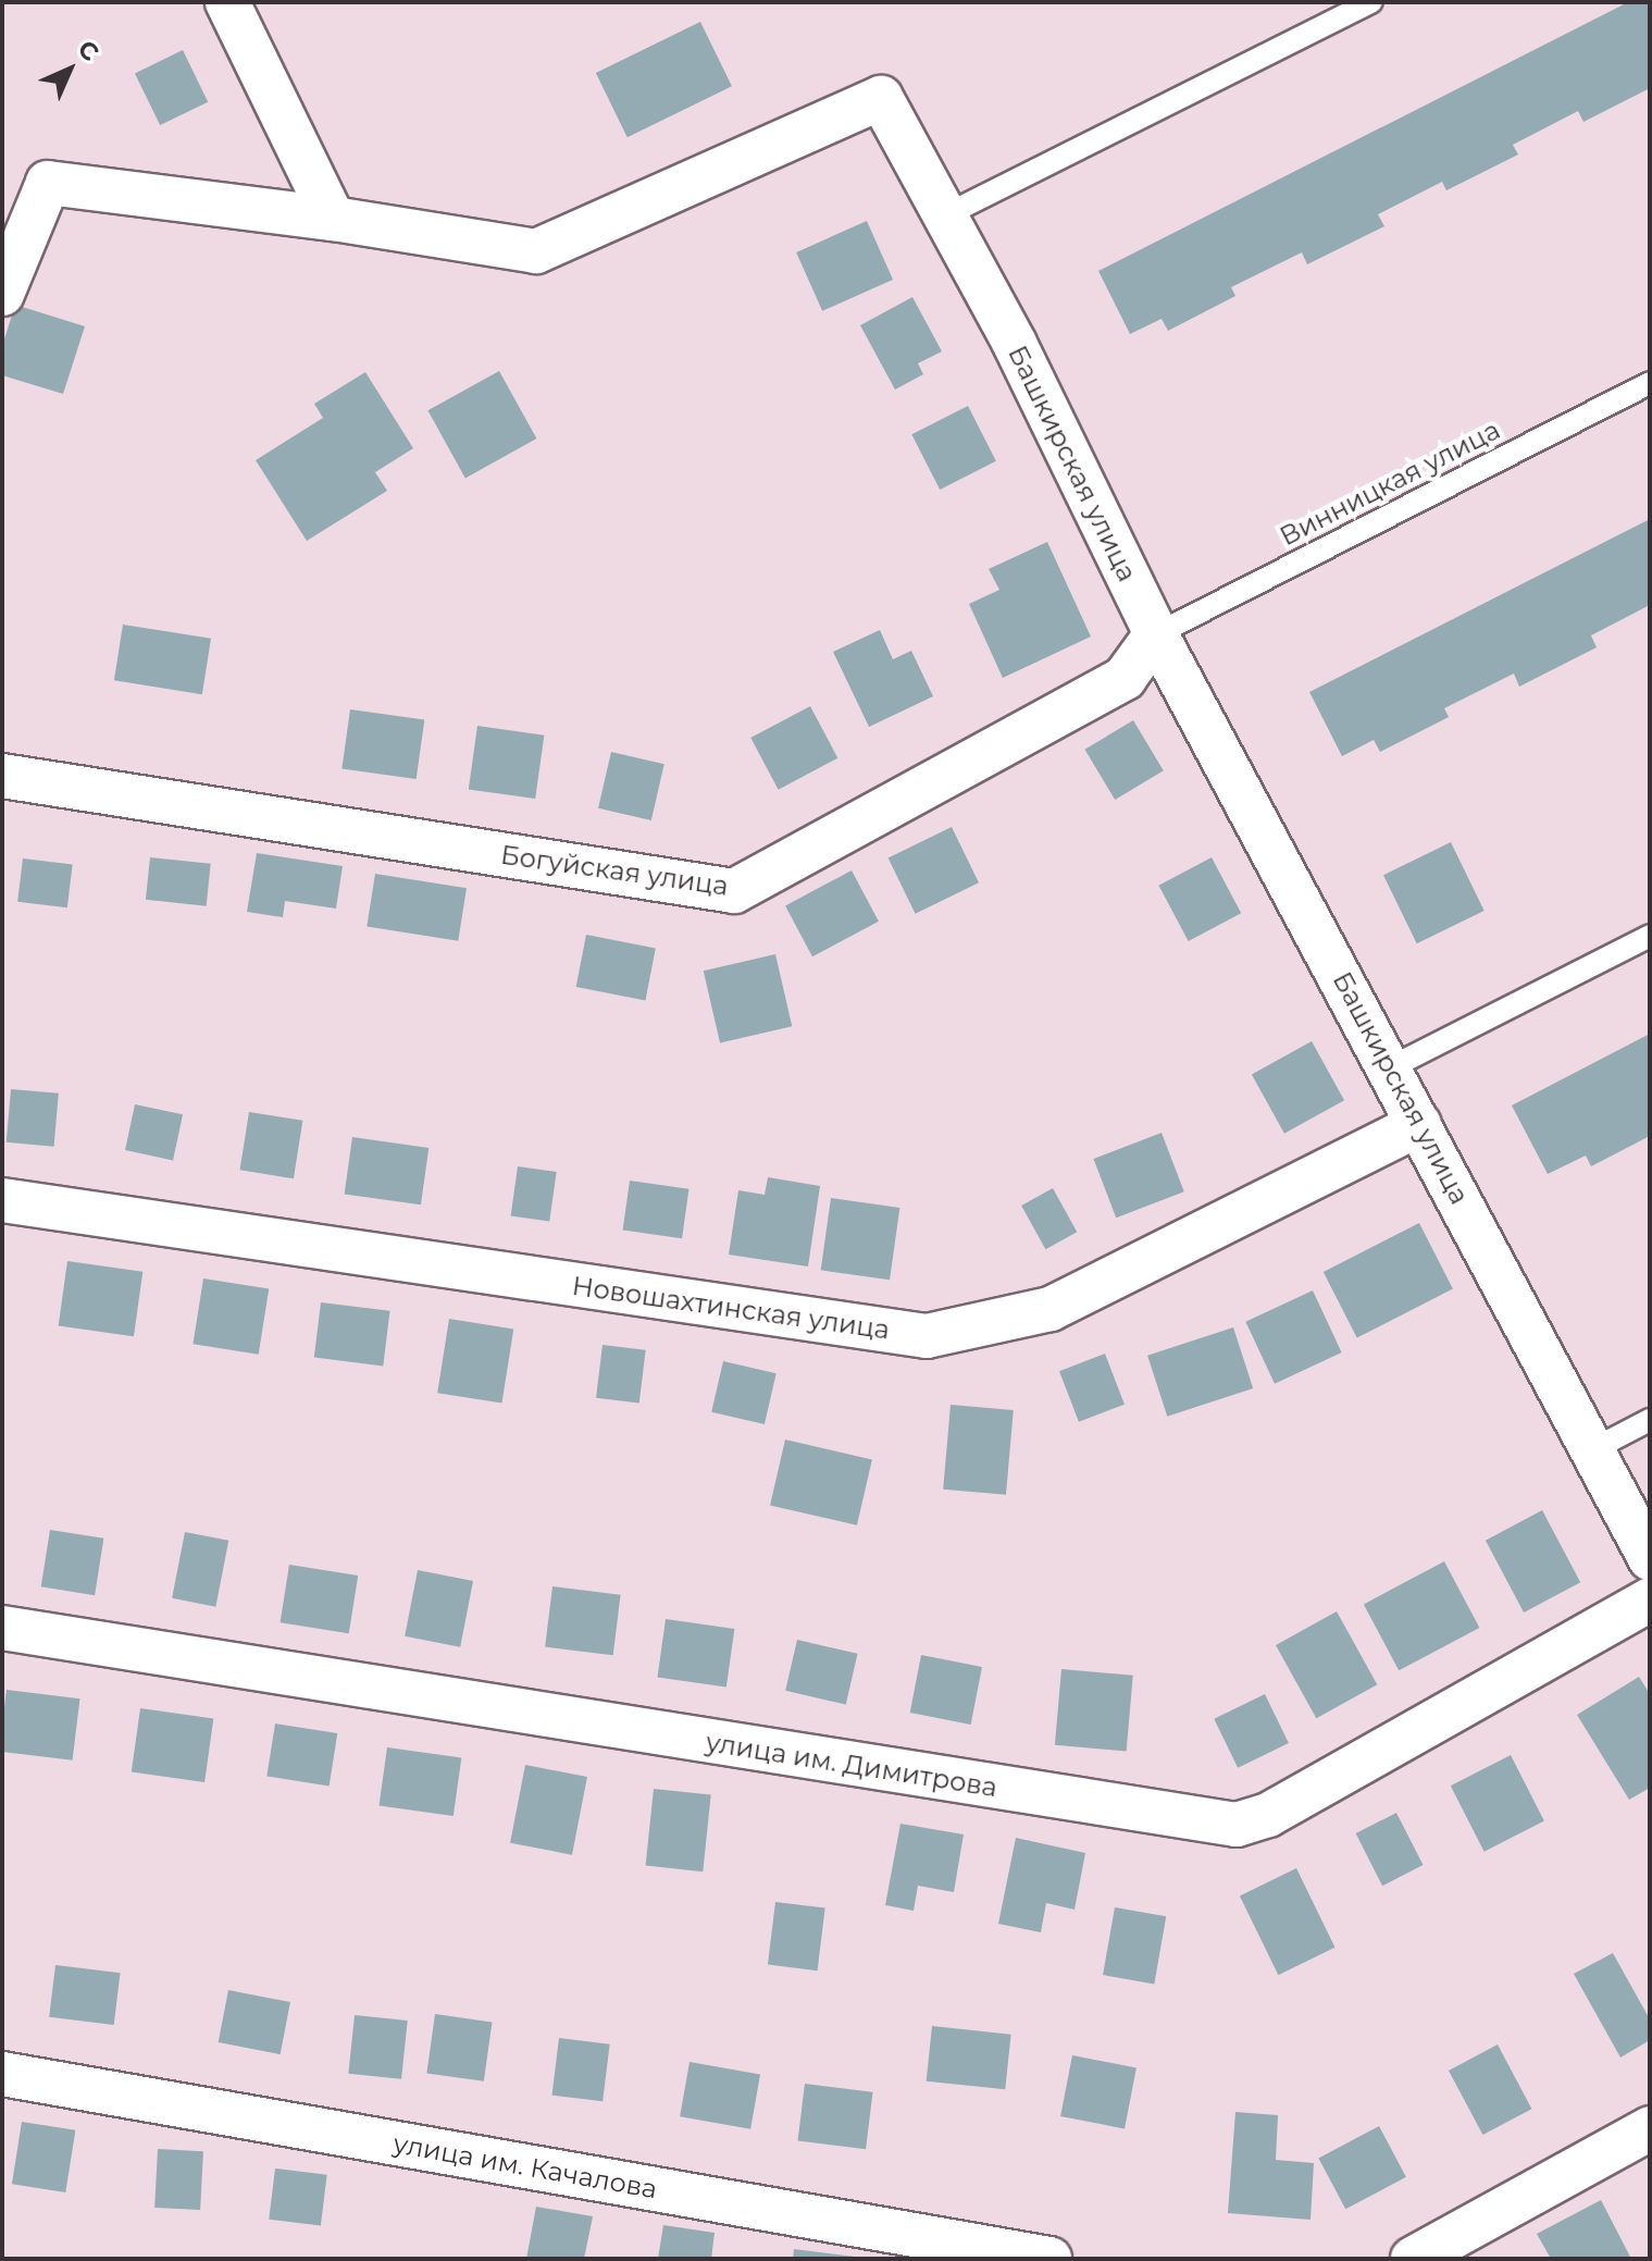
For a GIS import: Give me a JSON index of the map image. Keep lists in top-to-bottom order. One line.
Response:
{"streets":{"street":["Башкирская улица","Богуйская улица","Новошахтинская улица","улица им. Димитрова","улица им. Качалова"],"lane":["Винницкая улица"]},"crossings":[["Башкирская улица","Винницкая улица"],["Башкирская улица","Богуйская улица"],["Башкирская улица","Новошахтинская улица"],["Винницкая улица","Богуйская улица"]],"north":"top right"}
